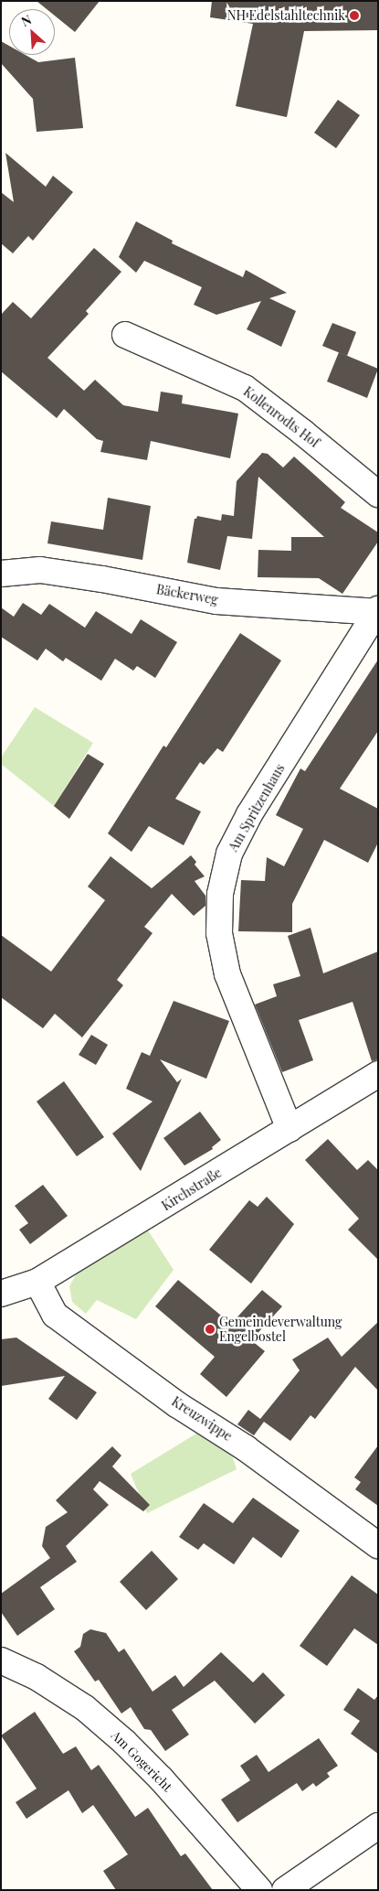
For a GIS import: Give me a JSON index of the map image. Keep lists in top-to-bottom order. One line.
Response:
{"streets":{"street":["Kollenrodts Hof","Bäckerweg","Am Spritzenhaus","Kirchstraße","Kreuzwippe","Am Gogericht"]},"crossings":[["Bäckerweg","Am Spritzenhaus"],["Am Spritzenhaus","Kirchstraße"],["Kirchstraße","Kreuzwippe"]],"places":["NH Edelstahltechnik","Gemeindeverwaltung Engelbostel"],"north":"top left"}
